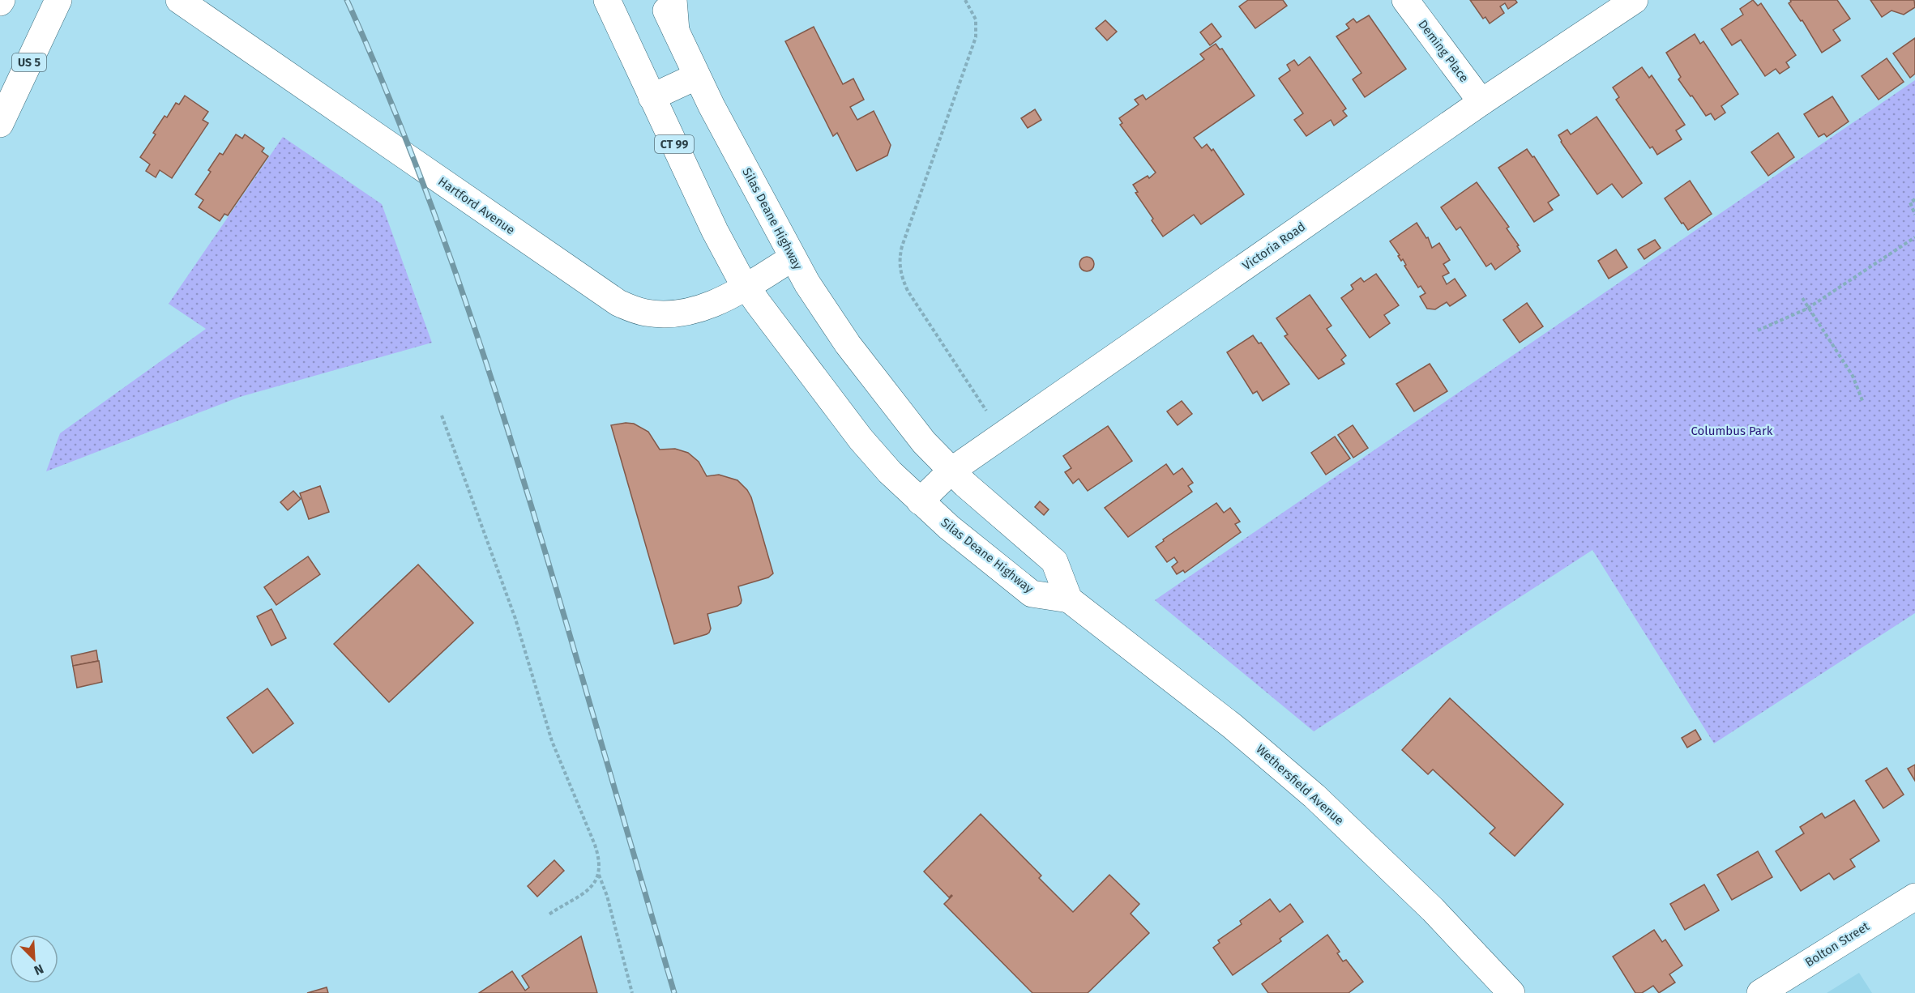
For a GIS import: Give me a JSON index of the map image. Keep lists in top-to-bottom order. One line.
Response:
{"streets":{"main road":["Deming Place","US 5","CT 99","Hartford Avenue","Silas Deane Highway","Victoria Road","Wethersfield Avenue","Bolton Street"]},"crossings":[["Deming Place","Victoria Road"],["Hartford Avenue","Silas Deane Highway"],["Silas Deane Highway","Victoria Road"],["Silas Deane Highway","Wethersfield Avenue"]],"parks":["Columbus Park"],"north":"bottom right"}
